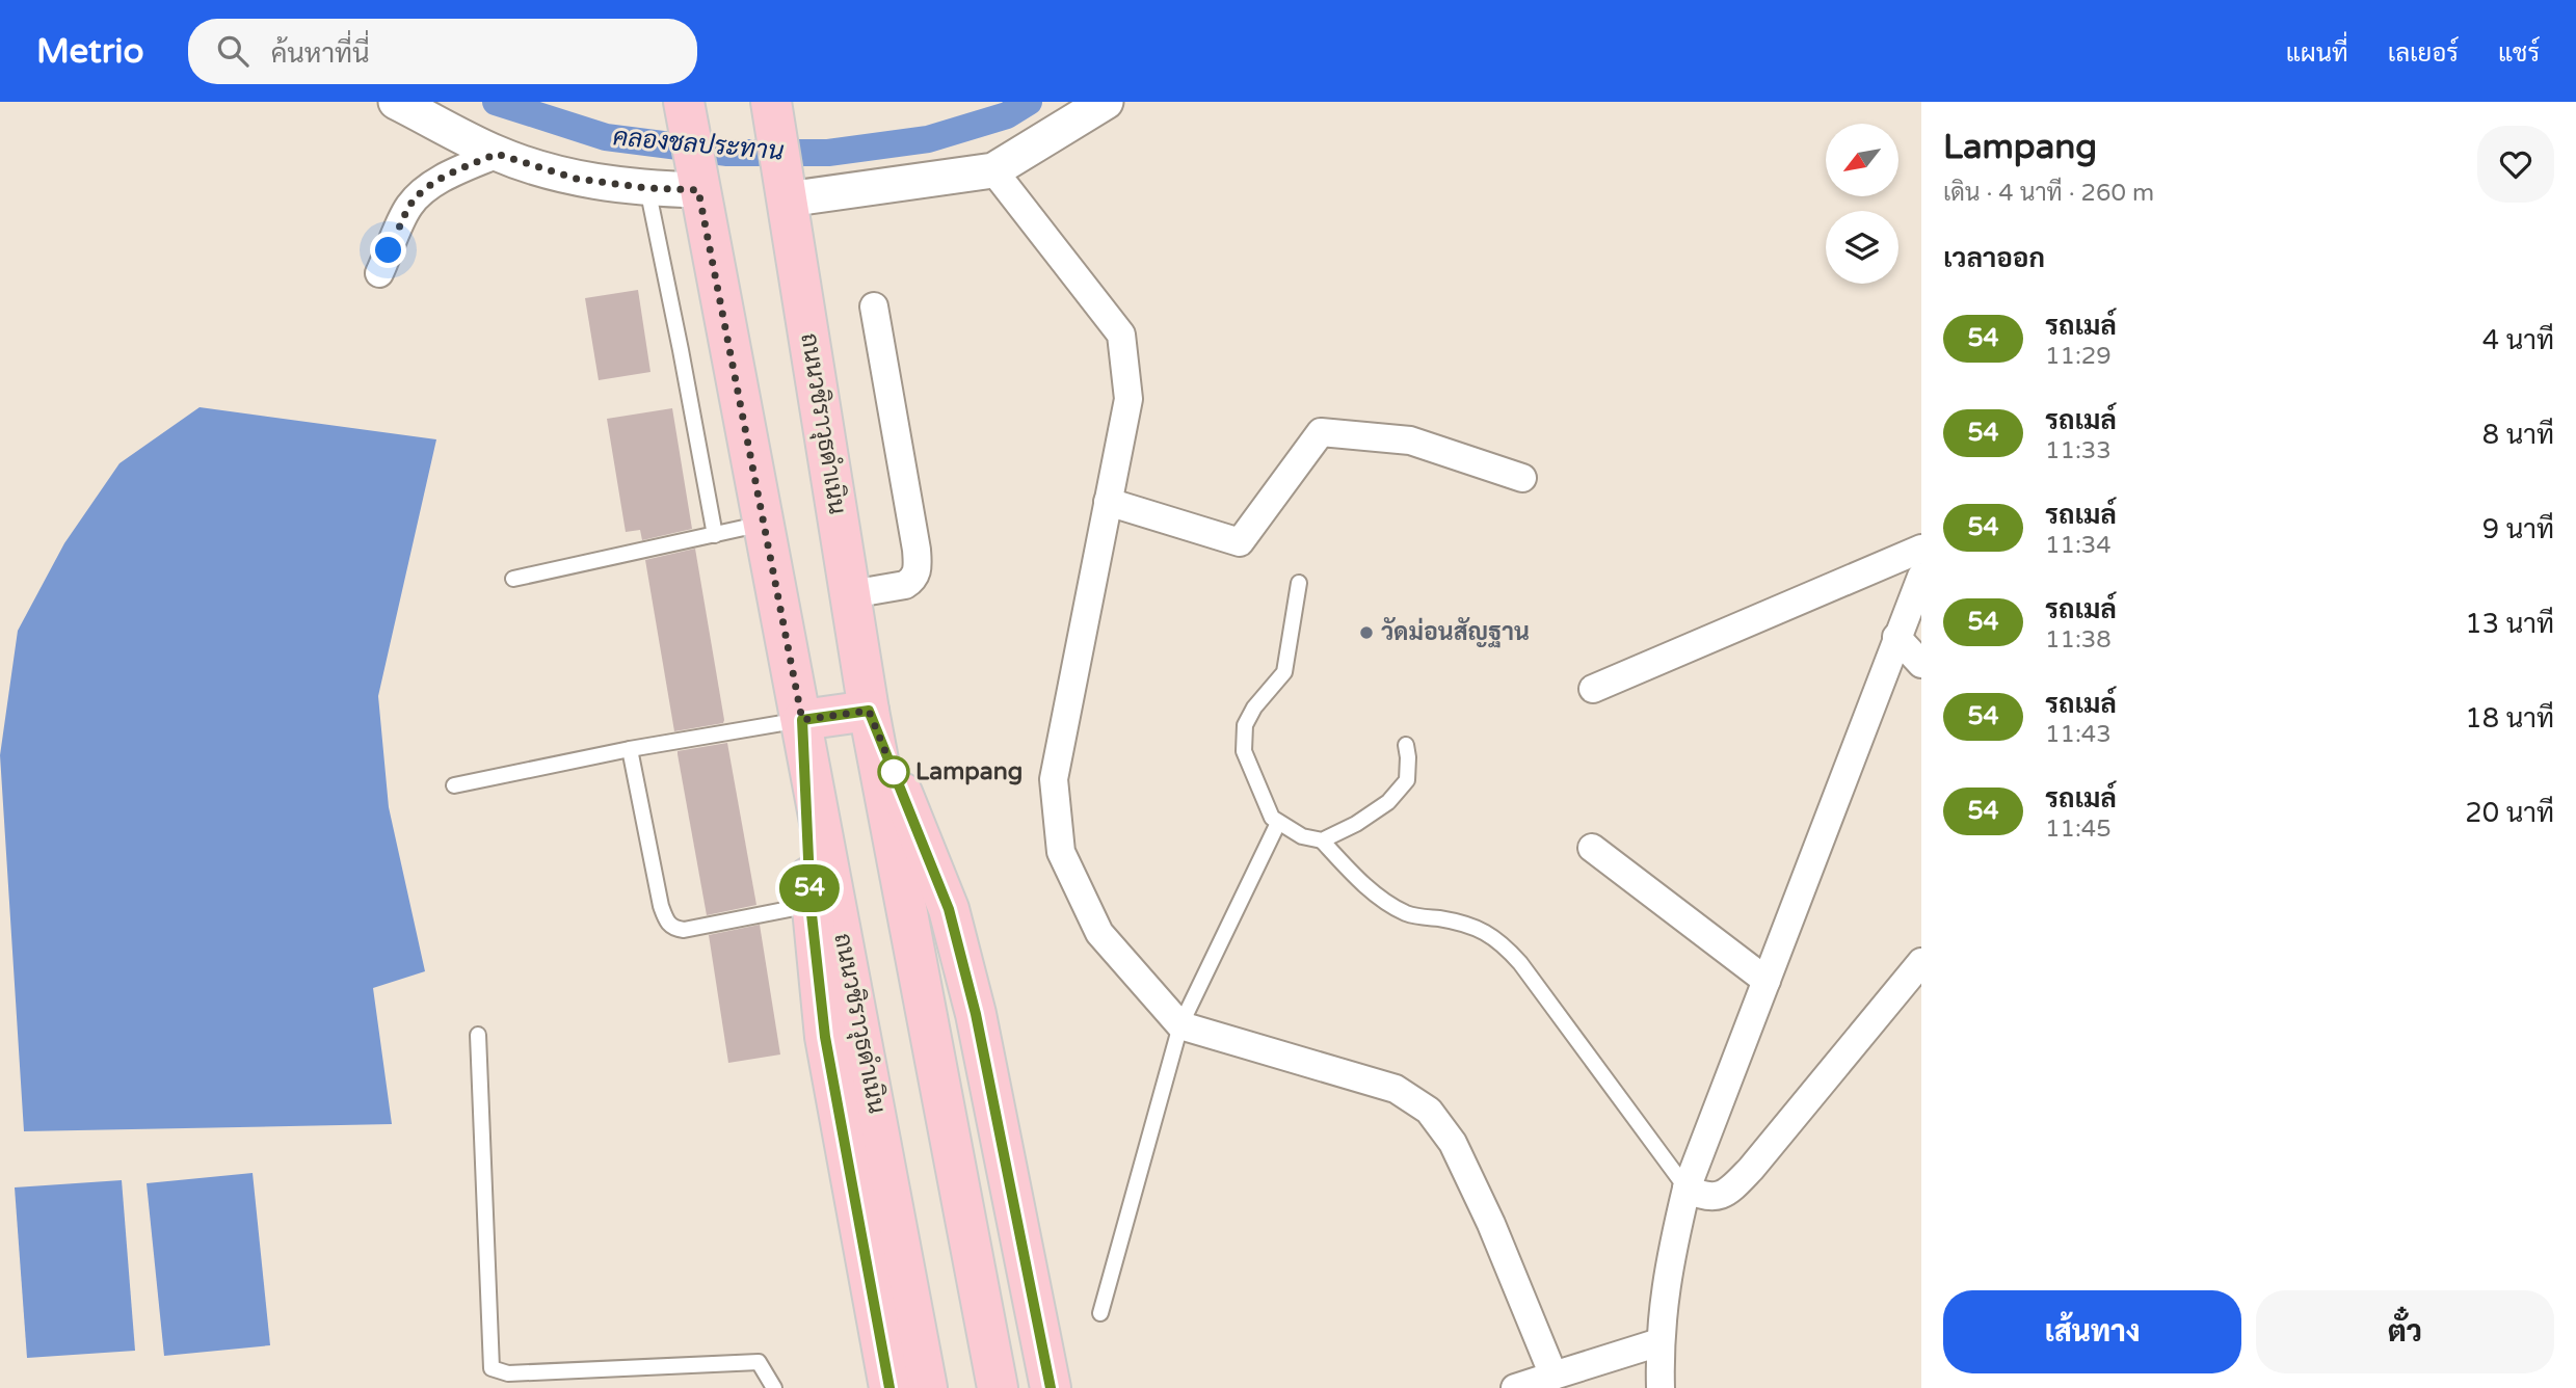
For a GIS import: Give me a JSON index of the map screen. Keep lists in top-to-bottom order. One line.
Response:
{"streets":{"main road":["ถนนวชิราวุธดำเนิน"]},"water":["คลองชลประทาน"],"places":["วัดม่อนสัญฐาน","Lampang"],"lines":["bus line 54"],"north":"bottom left","page":{"header":"Metrio","search":"ค้นหาที่นี่","nav":["แผนที่","เลเยอร์","แชร์"],"on_map":"54","heading":[["Lampang","เดิน · 4 นาที · 260 m"],"เวลาออก"],"list":[{"mark":"54","name":"รถเมล์","note":"11:29","value":"4 นาที"},{"mark":"54","name":"รถเมล์","note":"11:33","value":"8 นาที"},{"mark":"54","name":"รถเมล์","note":"11:34","value":"9 นาที"},{"mark":"54","name":"รถเมล์","note":"11:38","value":"13 นาที"},{"mark":"54","name":"รถเมล์","note":"11:43","value":"18 นาที"},{"mark":"54","name":"รถเมล์","note":"11:45","value":"20 นาที"}],"buttons":["เส้นทาง","ตั๋ว"]}}
